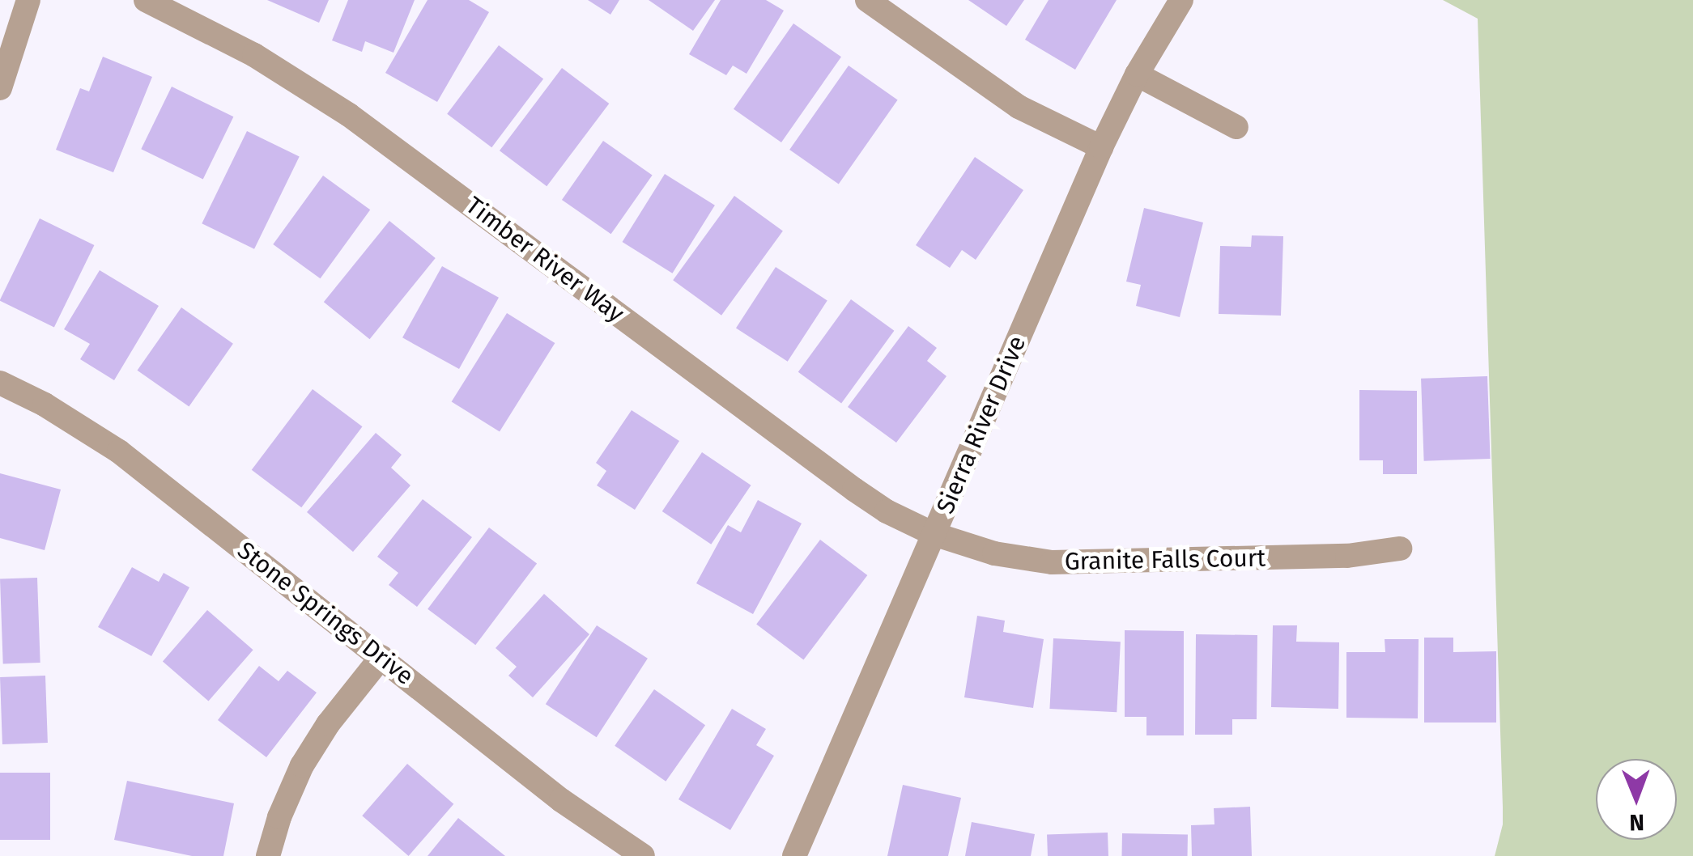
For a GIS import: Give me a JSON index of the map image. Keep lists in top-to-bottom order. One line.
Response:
{"streets":{"street":["Timber River Way","Sierra River Drive","Granite Falls Court","Stone Springs Drive"]},"crossings":[["Timber River Way","Sierra River Drive"],["Timber River Way","Granite Falls Court"],["Sierra River Drive","Granite Falls Court"]],"north":"bottom"}
